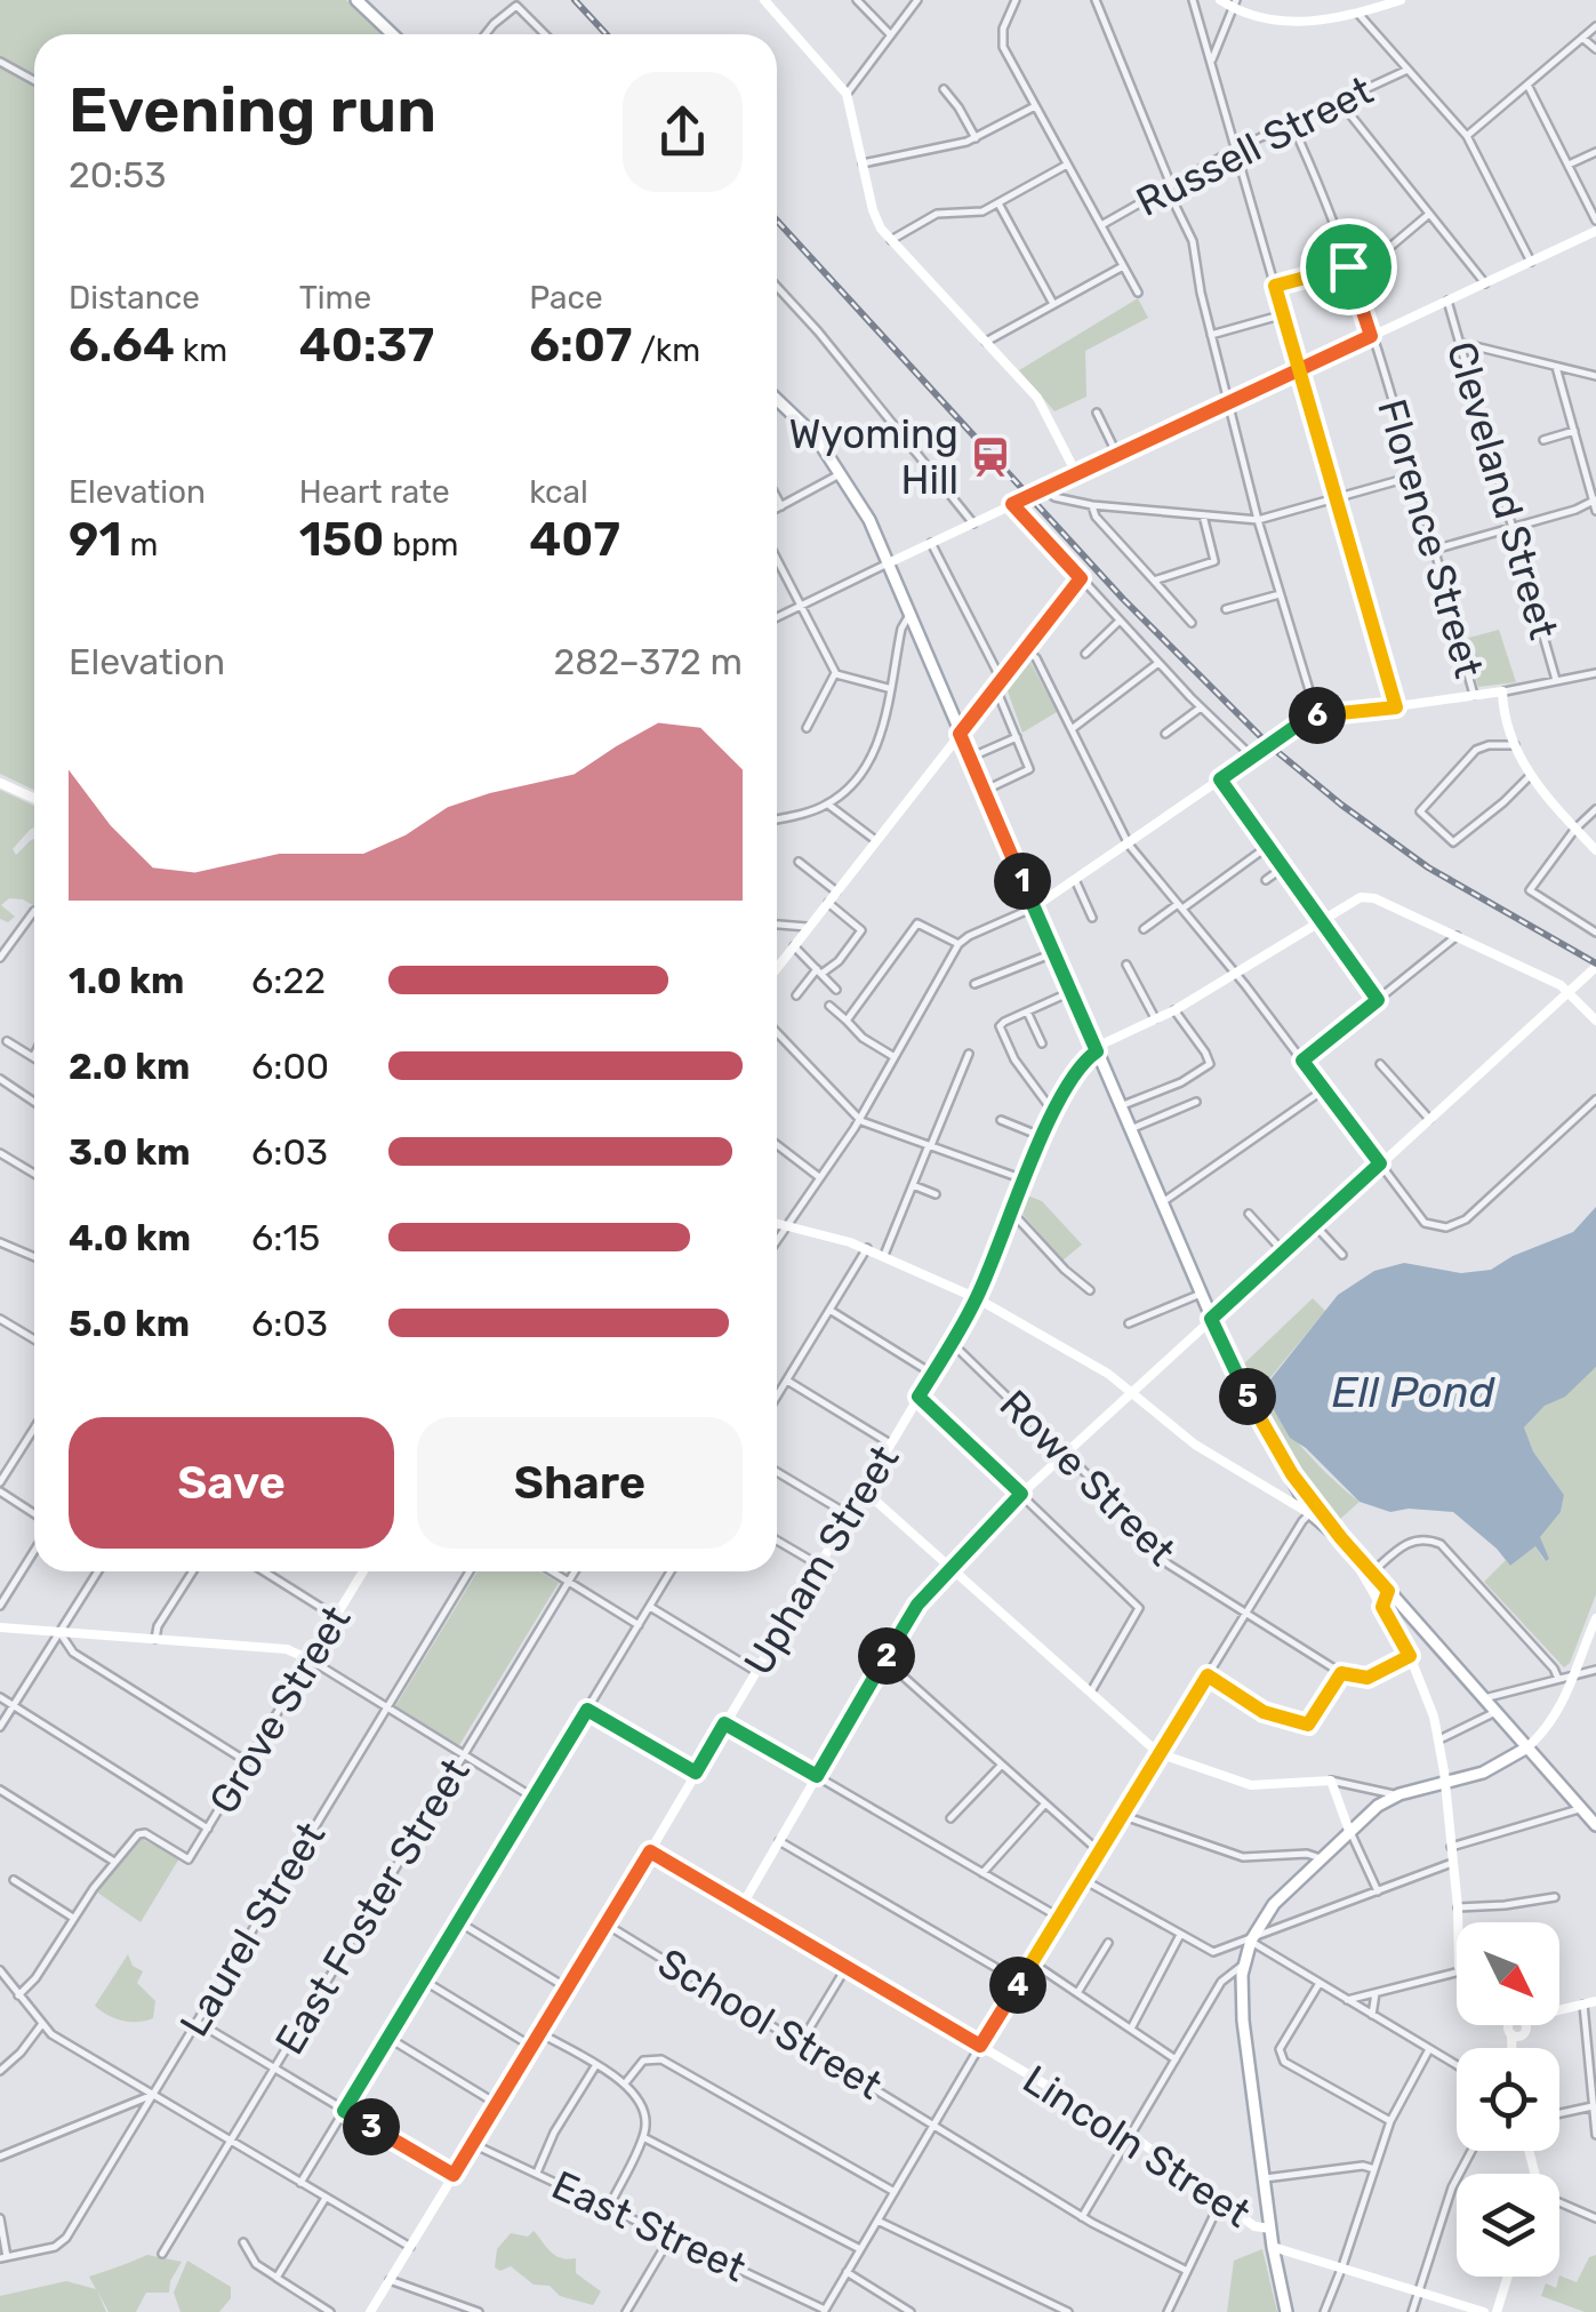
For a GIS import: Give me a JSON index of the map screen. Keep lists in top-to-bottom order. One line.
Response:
{"streets":{"street":["Russell Street","Cleveland Street","Florence Street","Rowe Street","Upham Street","Grove Street","East Foster Street","Laurel Street","School Street","Lincoln Street","East Street"]},"crossings":[["Russell Street","Florence Street"],["Rowe Street","Upham Street"],["Upham Street","School Street"],["Upham Street","Lincoln Street"],["Upham Street","East Street"]],"water":["Ell Pond"],"places":{"station":["Wyoming Hill"]},"north":"bottom right","page":{"heading":["Evening run","20:53"],"stats":[["Distance","6.64 km"],["Time","40:37"],["Pace","6:07 /km"],["Elevation","91 m"],["Heart rate","150 bpm"],["kcal","407"]],"chart":["Elevation","282–372 m"],"pins":["6","1","5","2","4","3"],"list":[{"name":"1.0 km","note":"6:22"},{"name":"2.0 km","note":"6:00"},{"name":"3.0 km","note":"6:03"},{"name":"4.0 km","note":"6:15"},{"name":"5.0 km","note":"6:03"}],"buttons":["Save","Share"]}}
